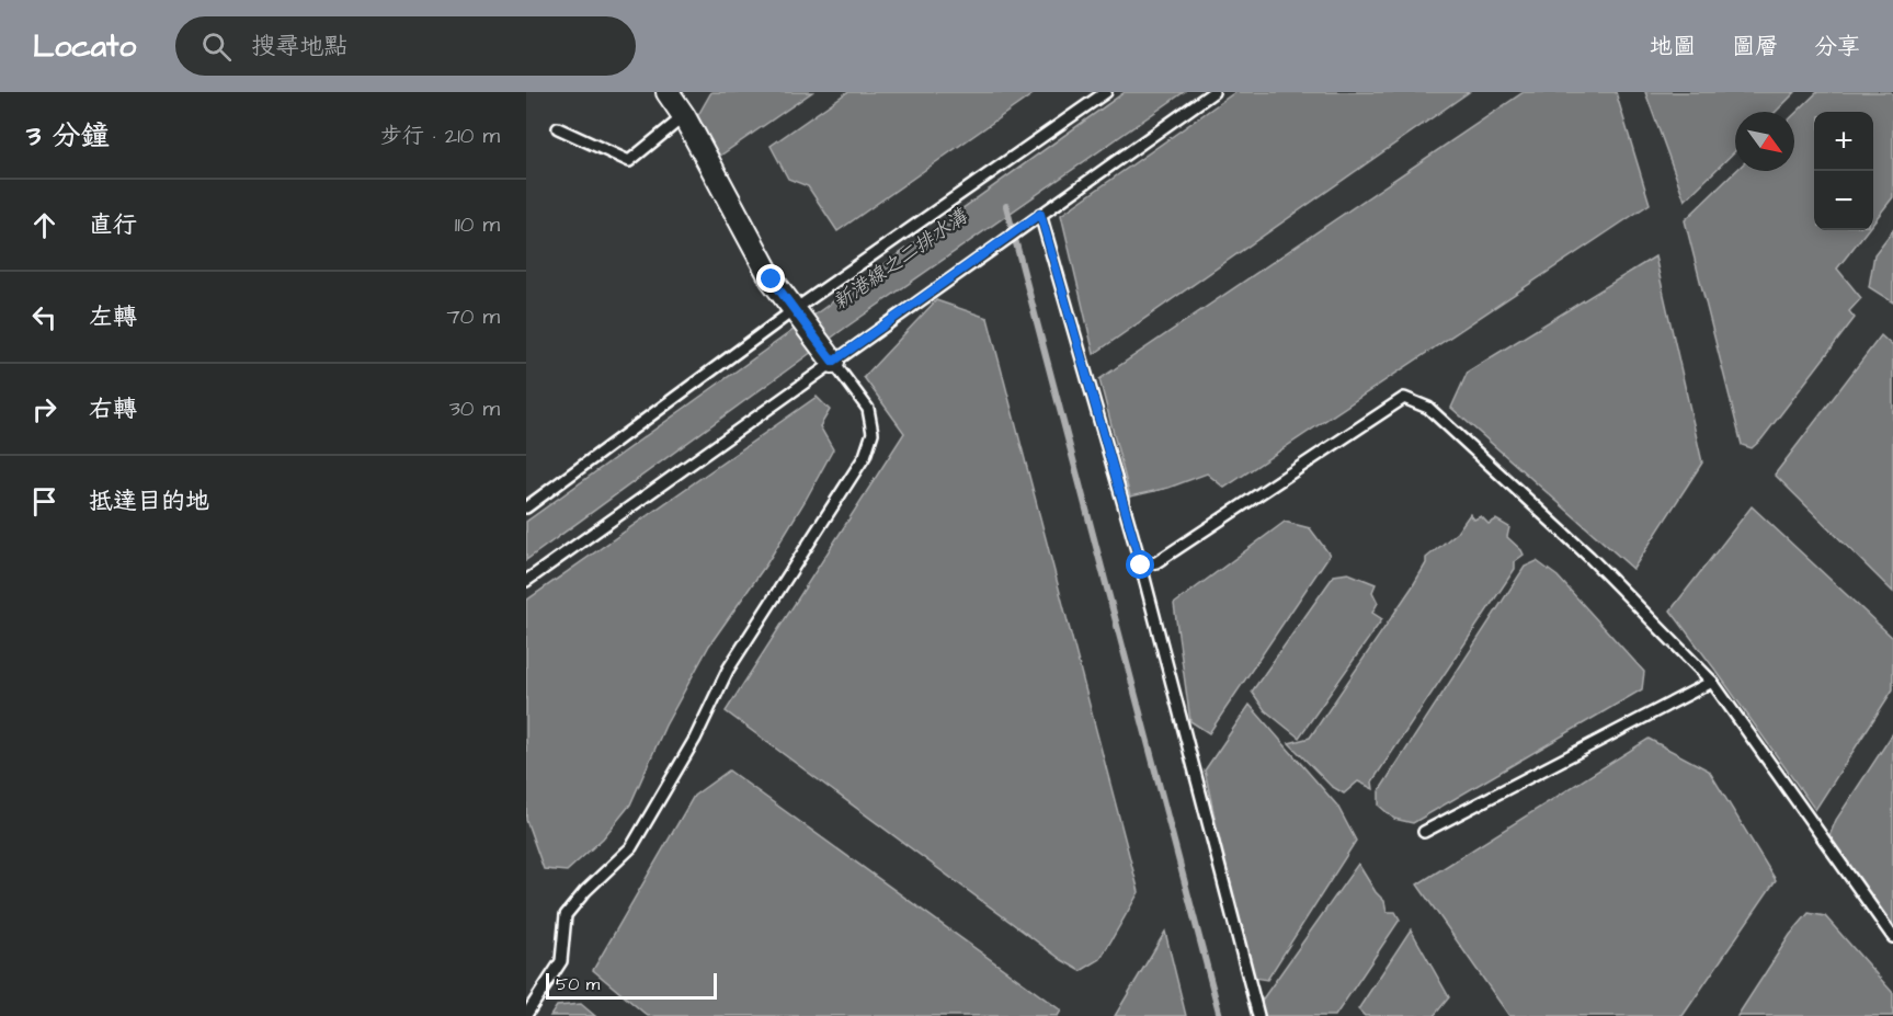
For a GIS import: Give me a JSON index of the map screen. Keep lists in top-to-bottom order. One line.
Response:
{"water":["新港線之二排水溝"],"scale_bar":"50 m","north":"bottom right","page":{"header":"Locato","search":"搜尋地點","nav":["地圖","圖層","分享"],"heading":["3 分鐘","步行 · 210 m"],"map_buttons":["+","−"],"list":[["直行","110 m"],["左轉","70 m"],["右轉","30 m"],"抵達目的地"],"scale":"50 m"}}
